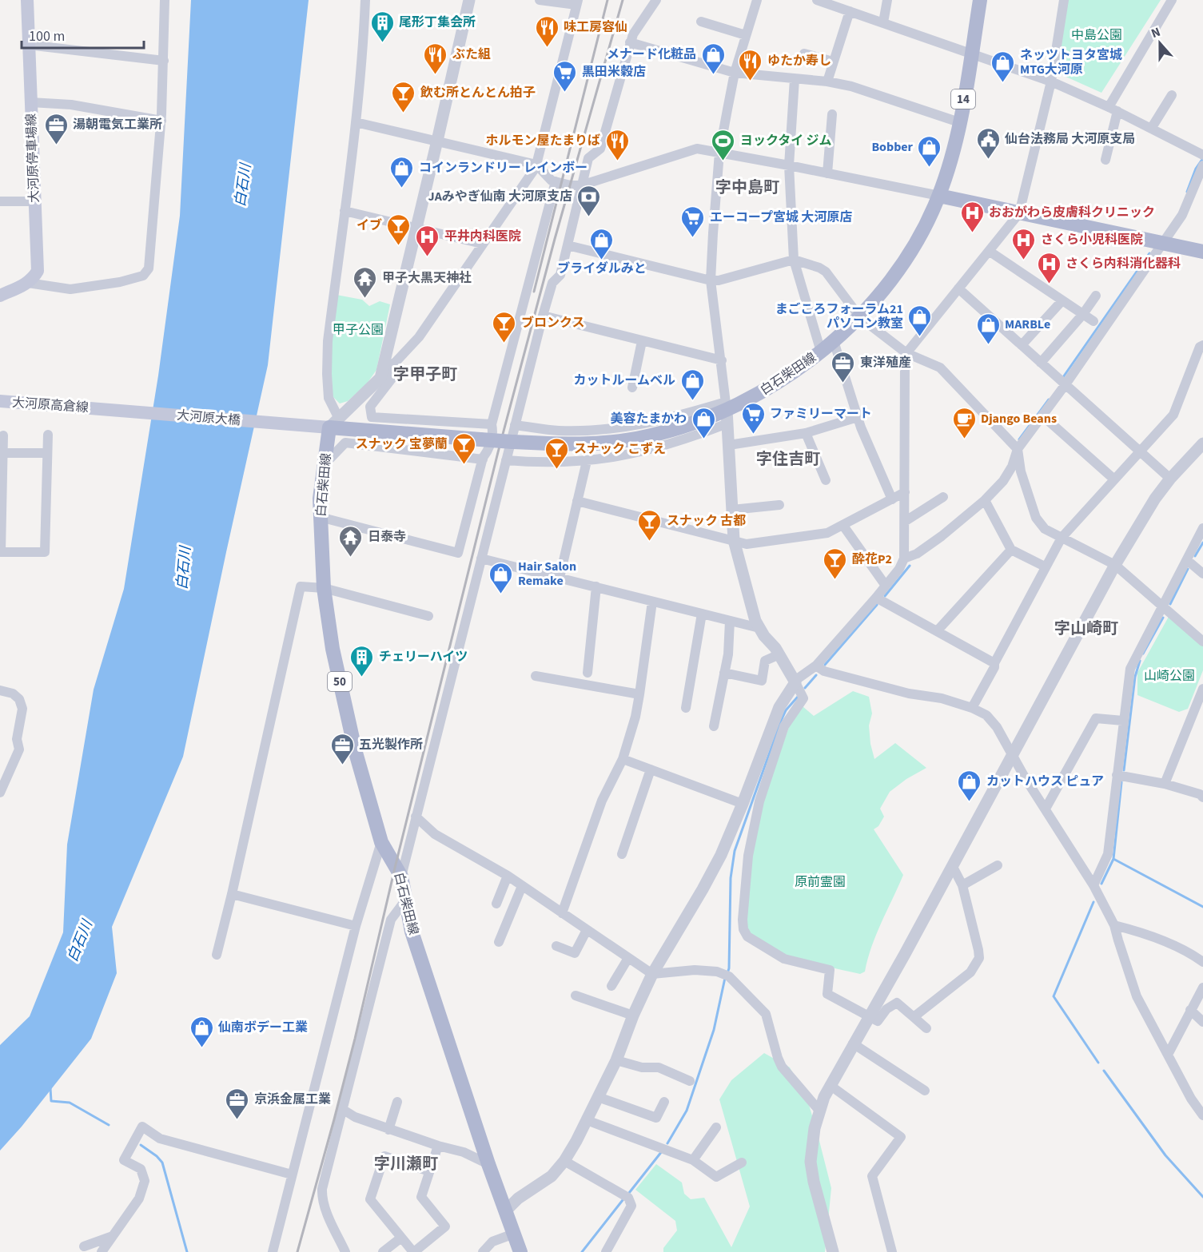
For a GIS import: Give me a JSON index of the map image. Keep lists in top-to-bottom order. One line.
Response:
{"streets":{"main road":["14","大河原停車場線","白石柴田線","大河原高倉線","大河原大橋","50"]},"crossings":[["14","白石柴田線"],["白石柴田線","大河原大橋"],["大河原高倉線","大河原大橋"]],"districts":["字中島町","字甲子町","字住吉町","字山崎町","字川瀬町"],"water":["白石川"],"parks":["中島公園","甲子公園","山崎公園","原前霊園"],"places":{"building":["尾形丁集会所","チェリーハイツ"],"restaurant":["味工房容仙","ぶた組","ゆたか寿し","ホルモン屋たまりば"],"shop":["メナード化粧品","ネッツトヨタ宮城 MTG大河原","Bobber","コインランドリー レインボー","ブライダルみと","まごころフォーラム21 パソコン教室","MARBLe","カットルームベル","美容たまかわ","Hair Salon Remake","カットハウス ピュア","仙南ボデー工業"],"supermarket":["黒田米穀店","エーコープ宮城 大河原店","ファミリーマート"],"bar":["飲む所とんとん拍子","イブ","ブロンクス","スナック 宝夢蘭","スナック こずえ","スナック 古都","酔花P2"],"office":["湯朝電気工業所","東洋殖産","五光製作所","京浜金属工業"],"public building":["仙台法務局 大河原支局"],"sports":["ヨックタイ ジム"],"bank":["JAみやぎ仙南 大河原支店"],"hospital":["おおがわら皮膚科クリニック","平井内科医院","さくら小児科医院","さくら内科消化器科"],"temple":["甲子大黒天神社","日泰寺"],"cafe":["Django Beans"]},"scale_bar":"100 m","north":"top"}
